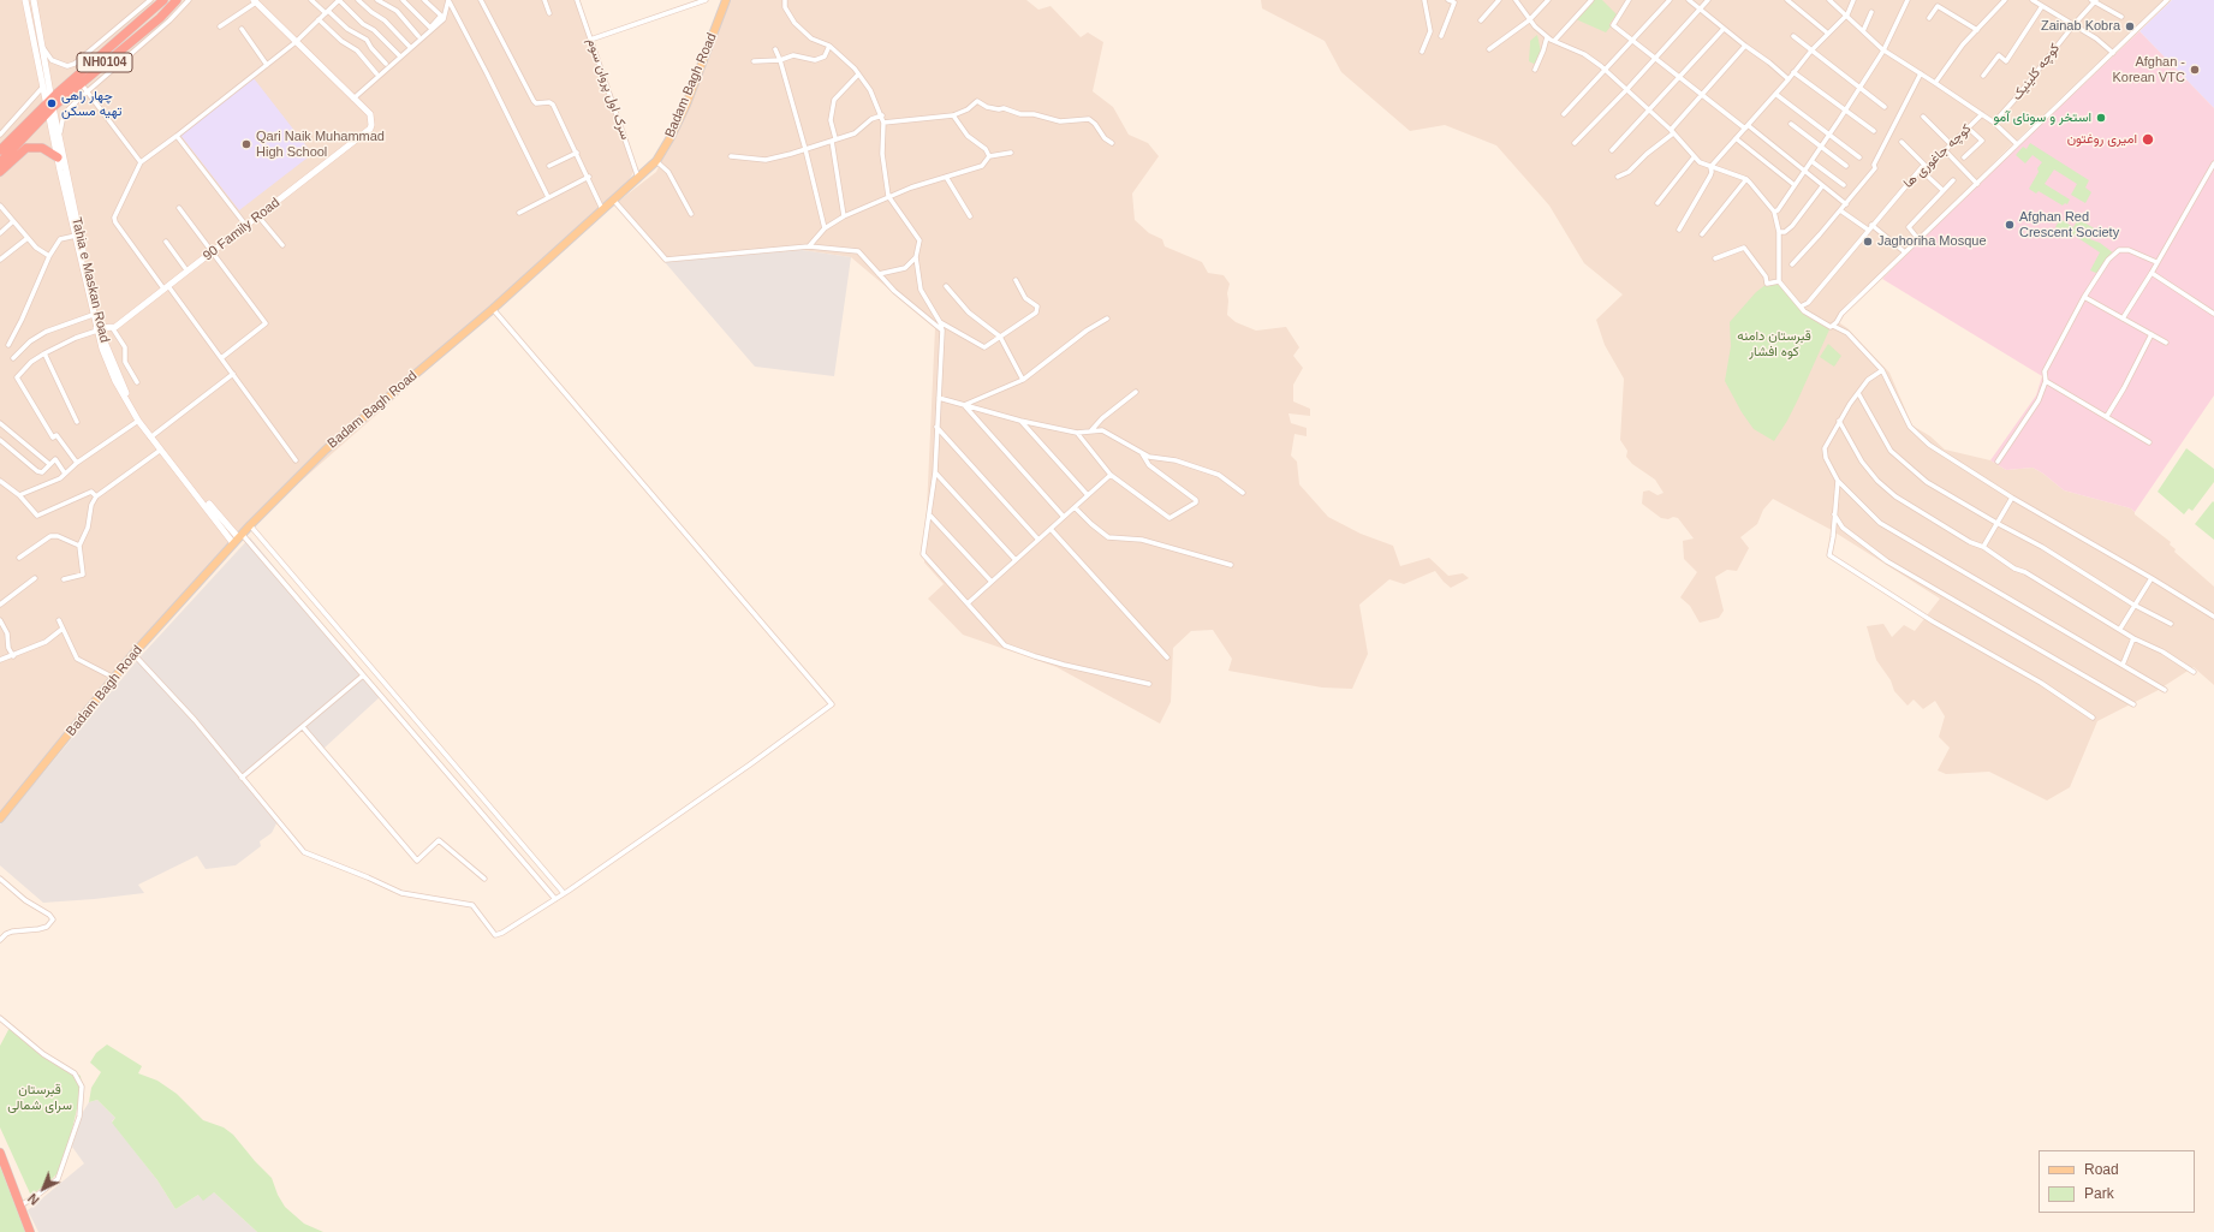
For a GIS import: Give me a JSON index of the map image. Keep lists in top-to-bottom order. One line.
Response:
{"streets":{"highway":["NH0104"],"main road":["Badam Bagh Road","90 Family Road","Tahia e Maskan Road"],"street":["کوچه کلینیک","سرک اول پروان سوم","کوچه جاغوری ها"]},"crossings":[["NH0104","Tahia e Maskan Road"],["Badam Bagh Road","سرک اول پروان سوم"],["Badam Bagh Road","Tahia e Maskan Road"],["90 Family Road","Tahia e Maskan Road"]],"parks":["قبرستان دامنه کوه افشار","قبرستان سرای شمالی"],"places":["Zainab Kobra","Afghan - Korean VTC","چهار راهی تهیه مسکن","استخر و سونای آمو","امیری روغتون","Qari Naik Muhammad High School","Afghan Red Crescent Society","Jaghoriha Mosque"],"legend":["Road","Park"],"north":"bottom left"}
